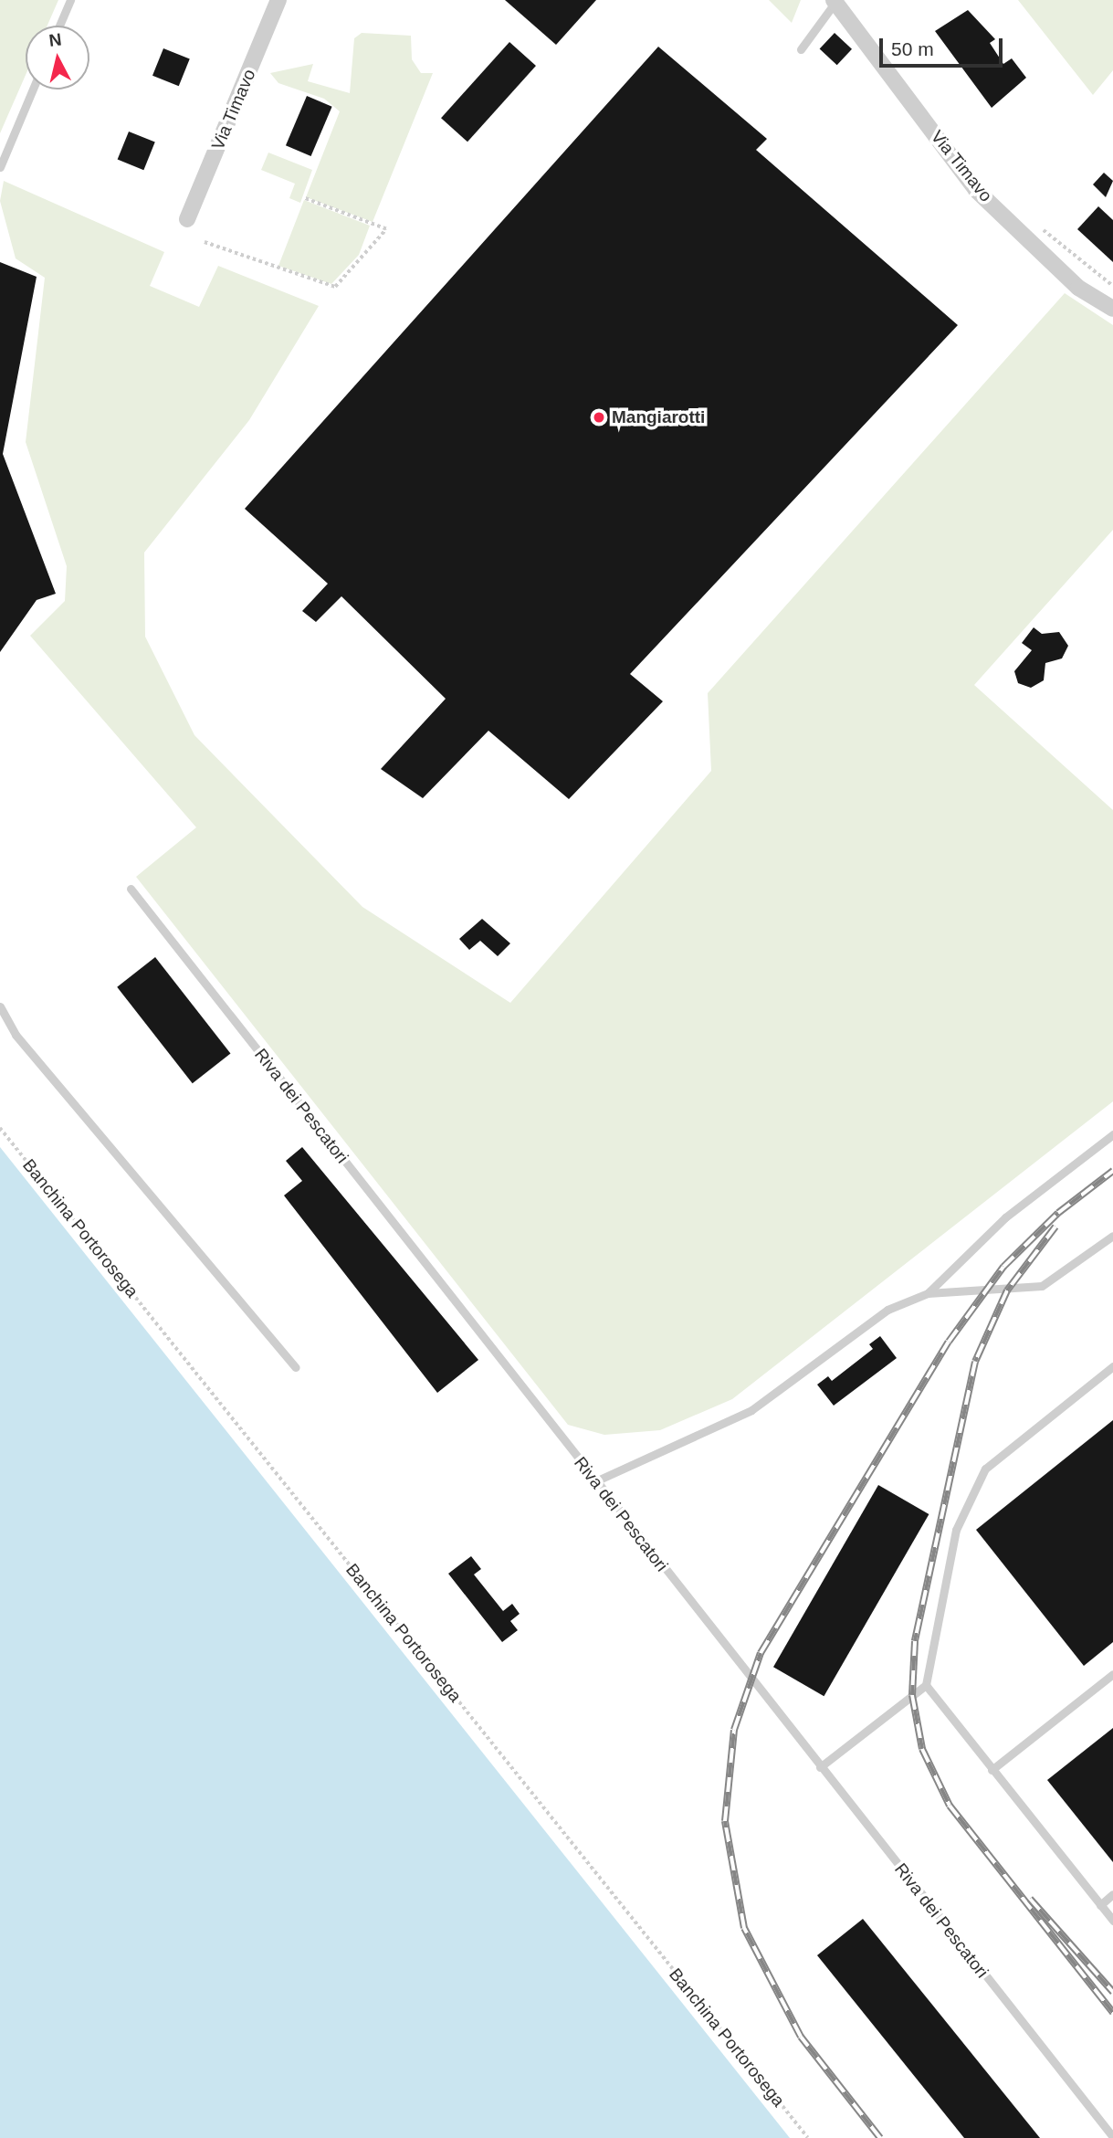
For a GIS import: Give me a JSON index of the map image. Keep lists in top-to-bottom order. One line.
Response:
{"streets":{"street":["Via Timavo"],"lane":["Riva dei Pescatori"],"path":["Banchina Portorosega"]},"places":["Mangiarotti"],"scale_bar":"50 m","north":"top"}
